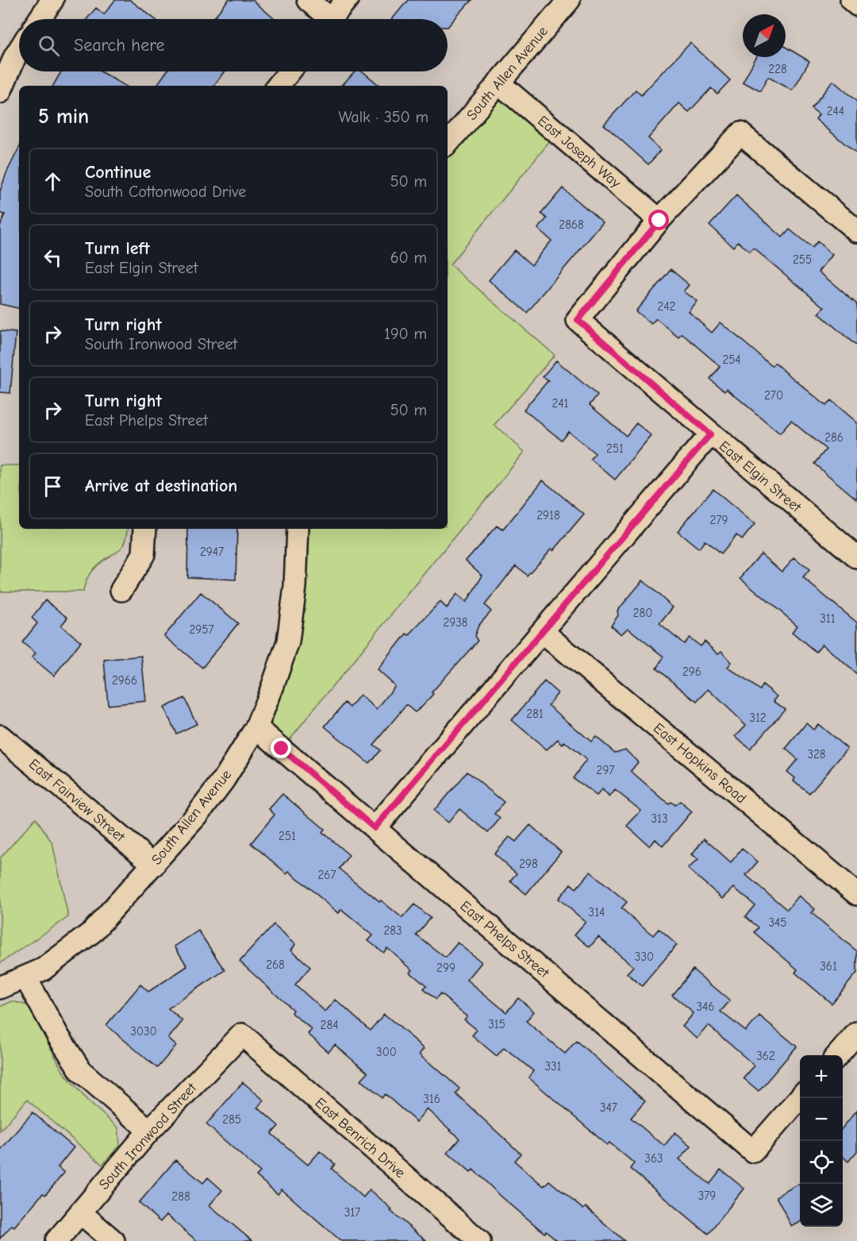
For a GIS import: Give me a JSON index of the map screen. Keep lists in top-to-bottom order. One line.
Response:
{"streets":{"street":["South Allen Avenue","East Joseph Way","East Elgin Street","East Hopkins Road","East Fairview Street","East Phelps Street","South Ironwood Street","East Benrich Drive"]},"crossings":[["South Allen Avenue","East Joseph Way"],["South Allen Avenue","East Fairview Street"],["South Allen Avenue","East Phelps Street"],["East Joseph Way","East Elgin Street"],["South Ironwood Street","East Benrich Drive"]],"house_numbers":["228","244","2868","255","242","254","270","241","286","251","2918","279","2947","280","311","2938","2957","296","2966","281","312","328","297","313","251","298","267","314","345","283","330","268","361","299","346","315","284","3030","300","362","331","316","347","285","363","379","288","317"],"north":"top right","page":{"search":"Search here","heading":["5 min","Walk · 350 m"],"list":[["Continue","South Cottonwood Drive","50 m"],["Turn left","East Elgin Street","60 m"],["Turn right","South Ironwood Street","190 m"],["Turn right","East Phelps Street","50 m"],"Arrive at destination"],"map_buttons":["+","−"]}}
